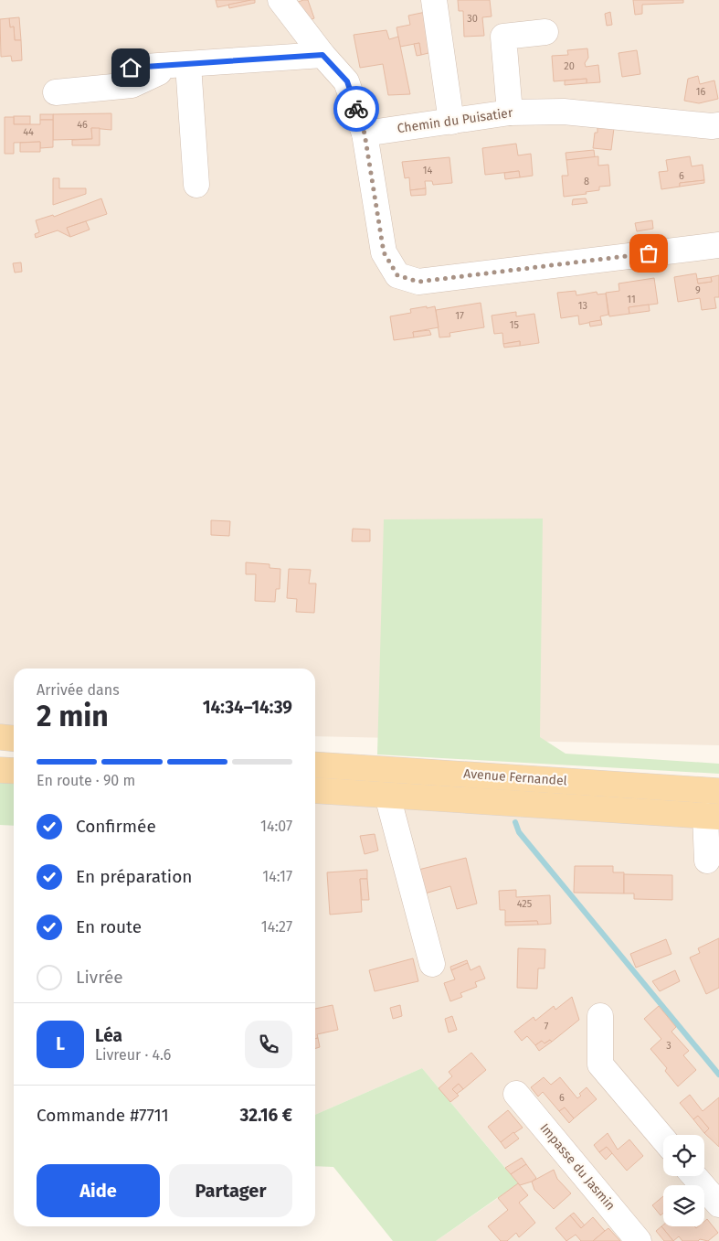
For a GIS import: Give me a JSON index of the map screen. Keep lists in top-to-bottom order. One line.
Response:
{"streets":{"main road":["Avenue Fernandel"],"street":["Chemin du Puisatier","Impasse du Jasmin"]},"house_numbers":["30","20","16","46","44","14","6","8","9","11","13","17","15","425","7","3","6"],"page":{"heading":["2 min","Arrivée dans","14:34–14:39"],"panel":["Léa","Livreur · 4.6","Commande #7711","32.16 €"],"bar":"En route · 90 m","list":[["Confirmée","14:07"],["En préparation","14:17"],["En route","14:27"],"Livrée"],"round":"L","buttons":["Aide","Partager"]}}
